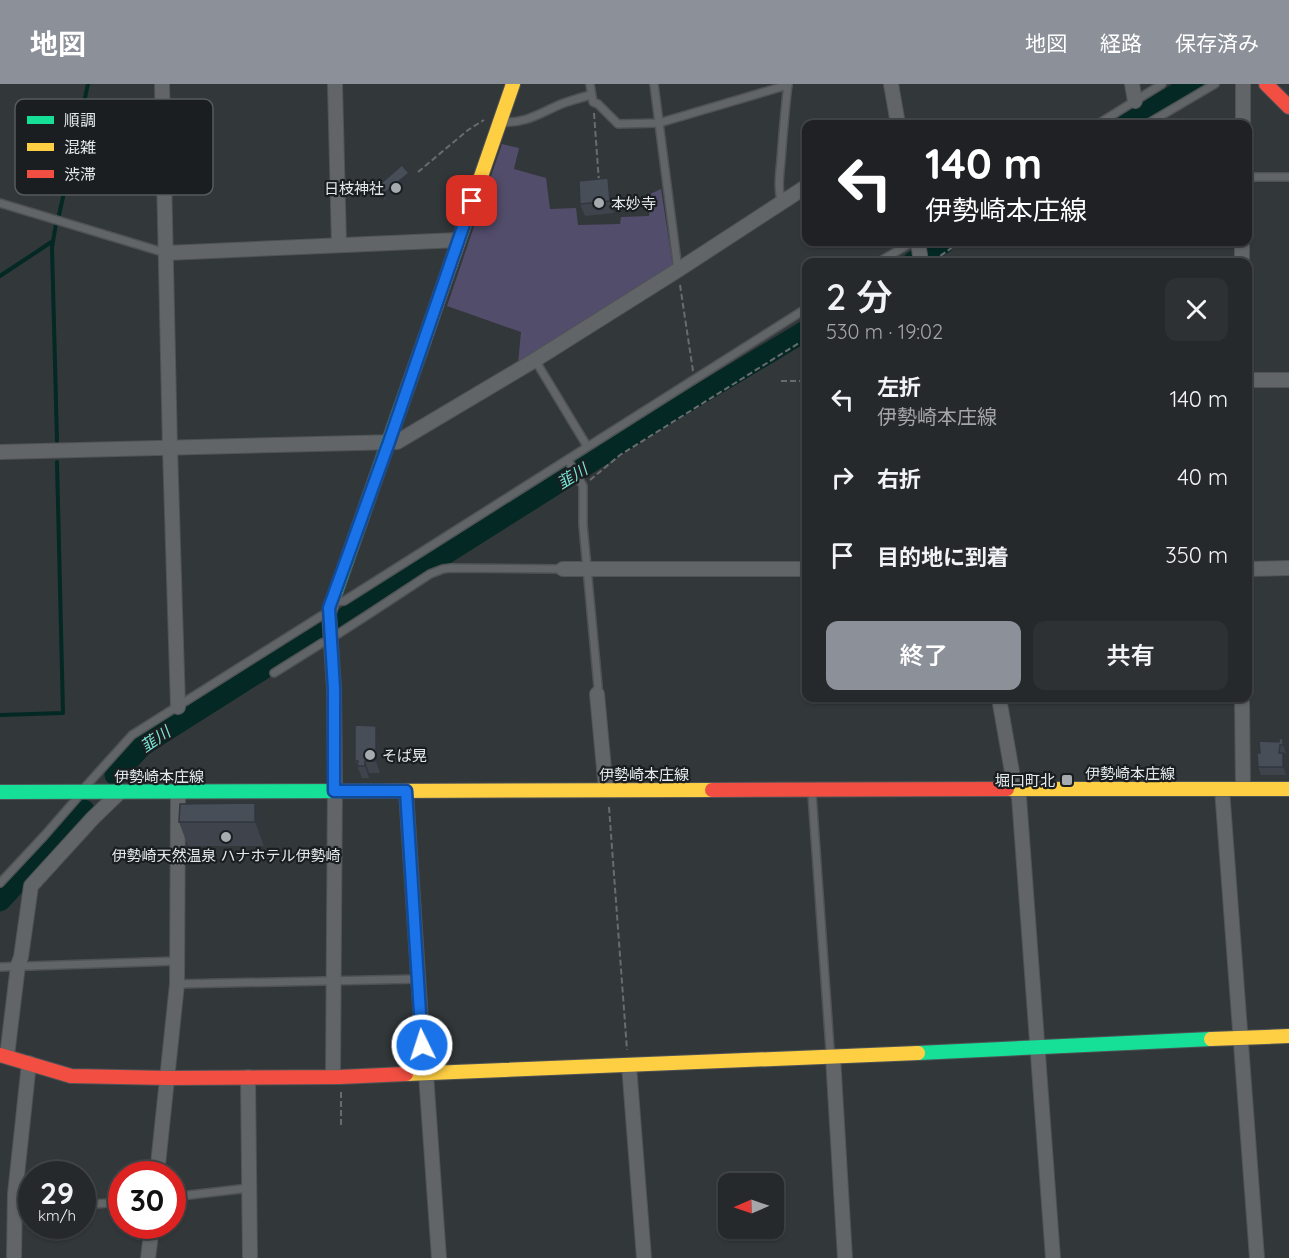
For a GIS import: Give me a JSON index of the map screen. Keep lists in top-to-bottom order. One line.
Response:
{"streets":{"street":["伊勢崎本庄線"]},"water":["韮川"],"places":{"other":["日枝神社","本妙寺","そば晃","伊勢崎天然温泉 ハナホテル伊勢崎"],"transit":["堀口町北"]},"legend":["順調","混雑","渋滞"],"north":"left","page":{"header":"地図","nav":["地図","経路","保存済み"],"turn":["140 m","伊勢崎本庄線"],"heading":["2 分","530 m · 19:02"],"list":[{"name":"左折","note":"伊勢崎本庄線","value":"140 m"},{"name":"右折","value":"40 m"},{"name":"目的地に到着","value":"350 m"}],"buttons":["終了","共有"],"speed":"29 km/h","limit":"30"}}
